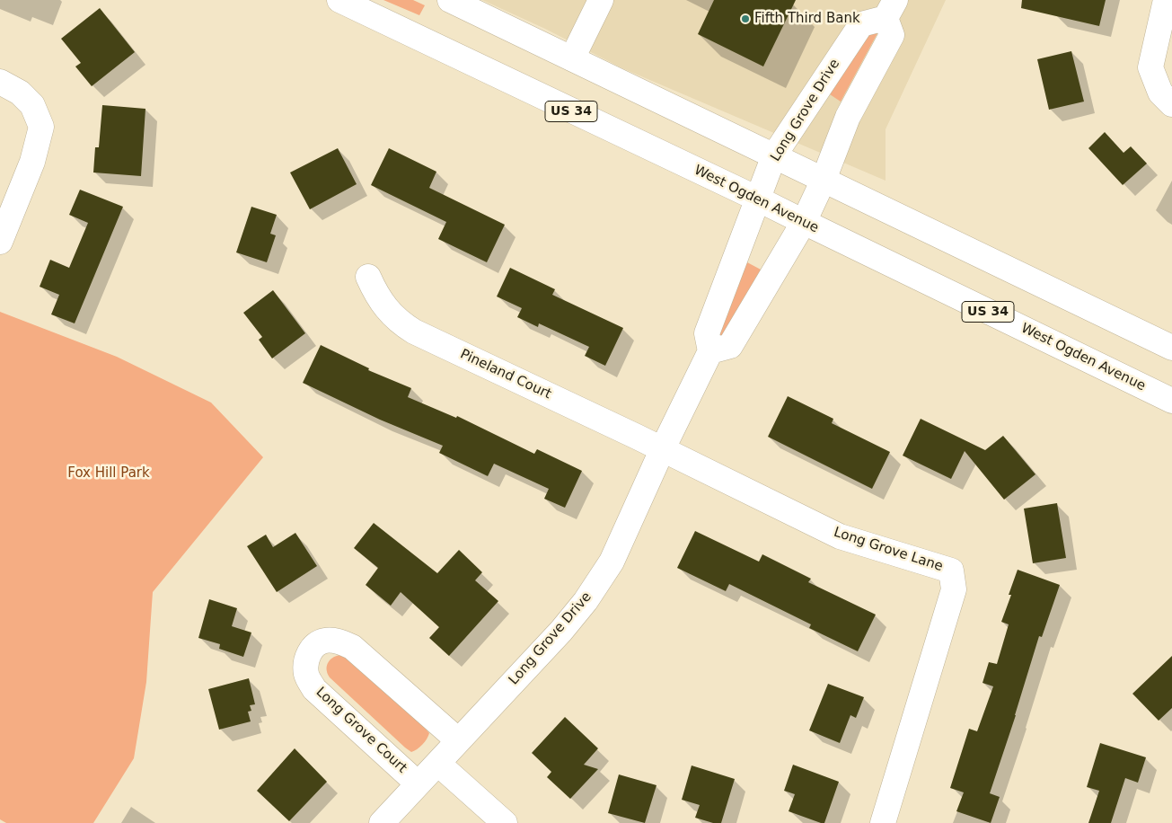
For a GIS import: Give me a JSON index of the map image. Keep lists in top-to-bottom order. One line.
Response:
{"streets":{"street":["Long Grove Drive","US 34","West Ogden Avenue","Pineland Court","Long Grove Lane","Long Grove Court"]},"crossings":[["Long Grove Drive","West Ogden Avenue"],["Long Grove Drive","Pineland Court"],["Long Grove Drive","Long Grove Lane"],["Long Grove Drive","Long Grove Court"],["Pineland Court","Long Grove Lane"]],"parks":["Fox Hill Park"],"places":["Fifth Third Bank"]}
